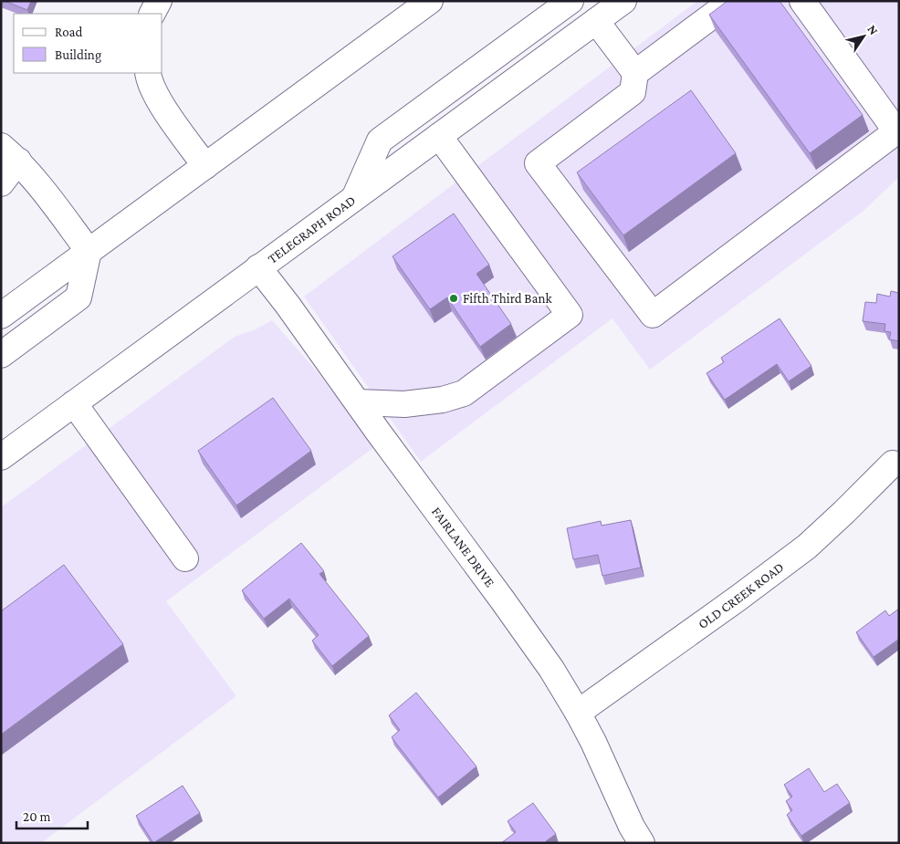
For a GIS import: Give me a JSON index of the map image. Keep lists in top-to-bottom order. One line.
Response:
{"streets":{"main road":["TELEGRAPH ROAD","FAIRLANE DRIVE","OLD CREEK ROAD"]},"crossings":[["TELEGRAPH ROAD","FAIRLANE DRIVE"],["FAIRLANE DRIVE","OLD CREEK ROAD"]],"places":["Fifth Third Bank"],"legend":["Road","Building"],"scale_bar":"20 m","north":"top right"}
